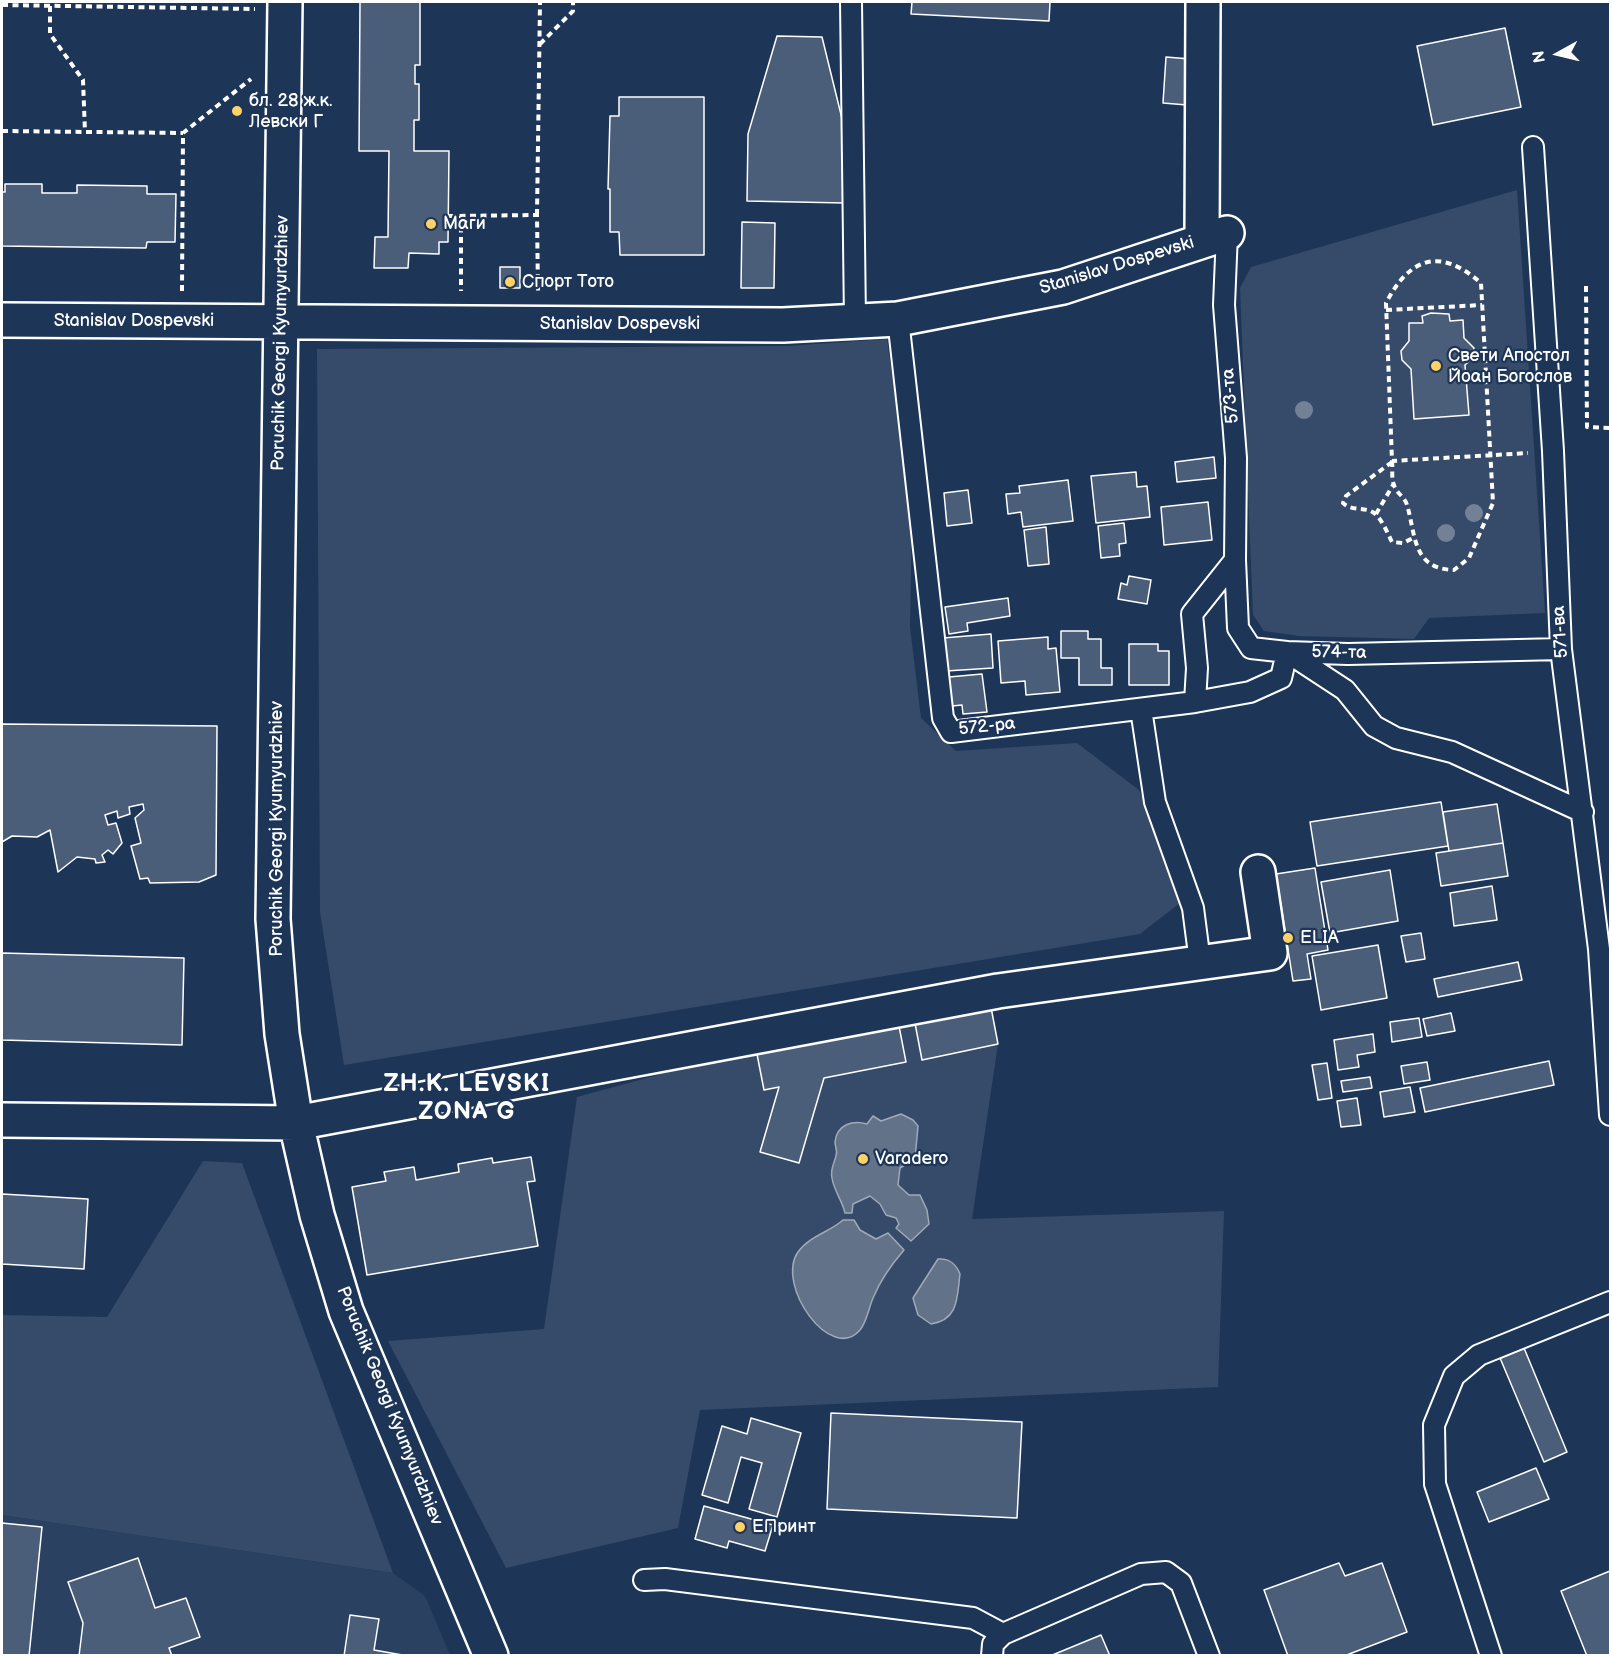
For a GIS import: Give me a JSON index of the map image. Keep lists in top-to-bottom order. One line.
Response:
{"streets":{"street":["Stanislav Dospevski","Poruchik Georgi Kyumyurdzhiev"],"lane":["573-та","571-ва","574-та","572-ра"]},"crossings":[["Stanislav Dospevski","Poruchik Georgi Kyumyurdzhiev"],["Stanislav Dospevski","573-та"],["Stanislav Dospevski","572-ра"],["573-та","574-та"],["571-ва","574-та"],["574-та","572-ра"]],"districts":["ZH.K. LEVSKI ZONA G"],"places":["бл. 28 ж.к. Левски Г","Маги","Спорт Тото","Свети Апостол Йоан Богослов","ELIA","Varadero","ЕПринт"],"north":"left"}
